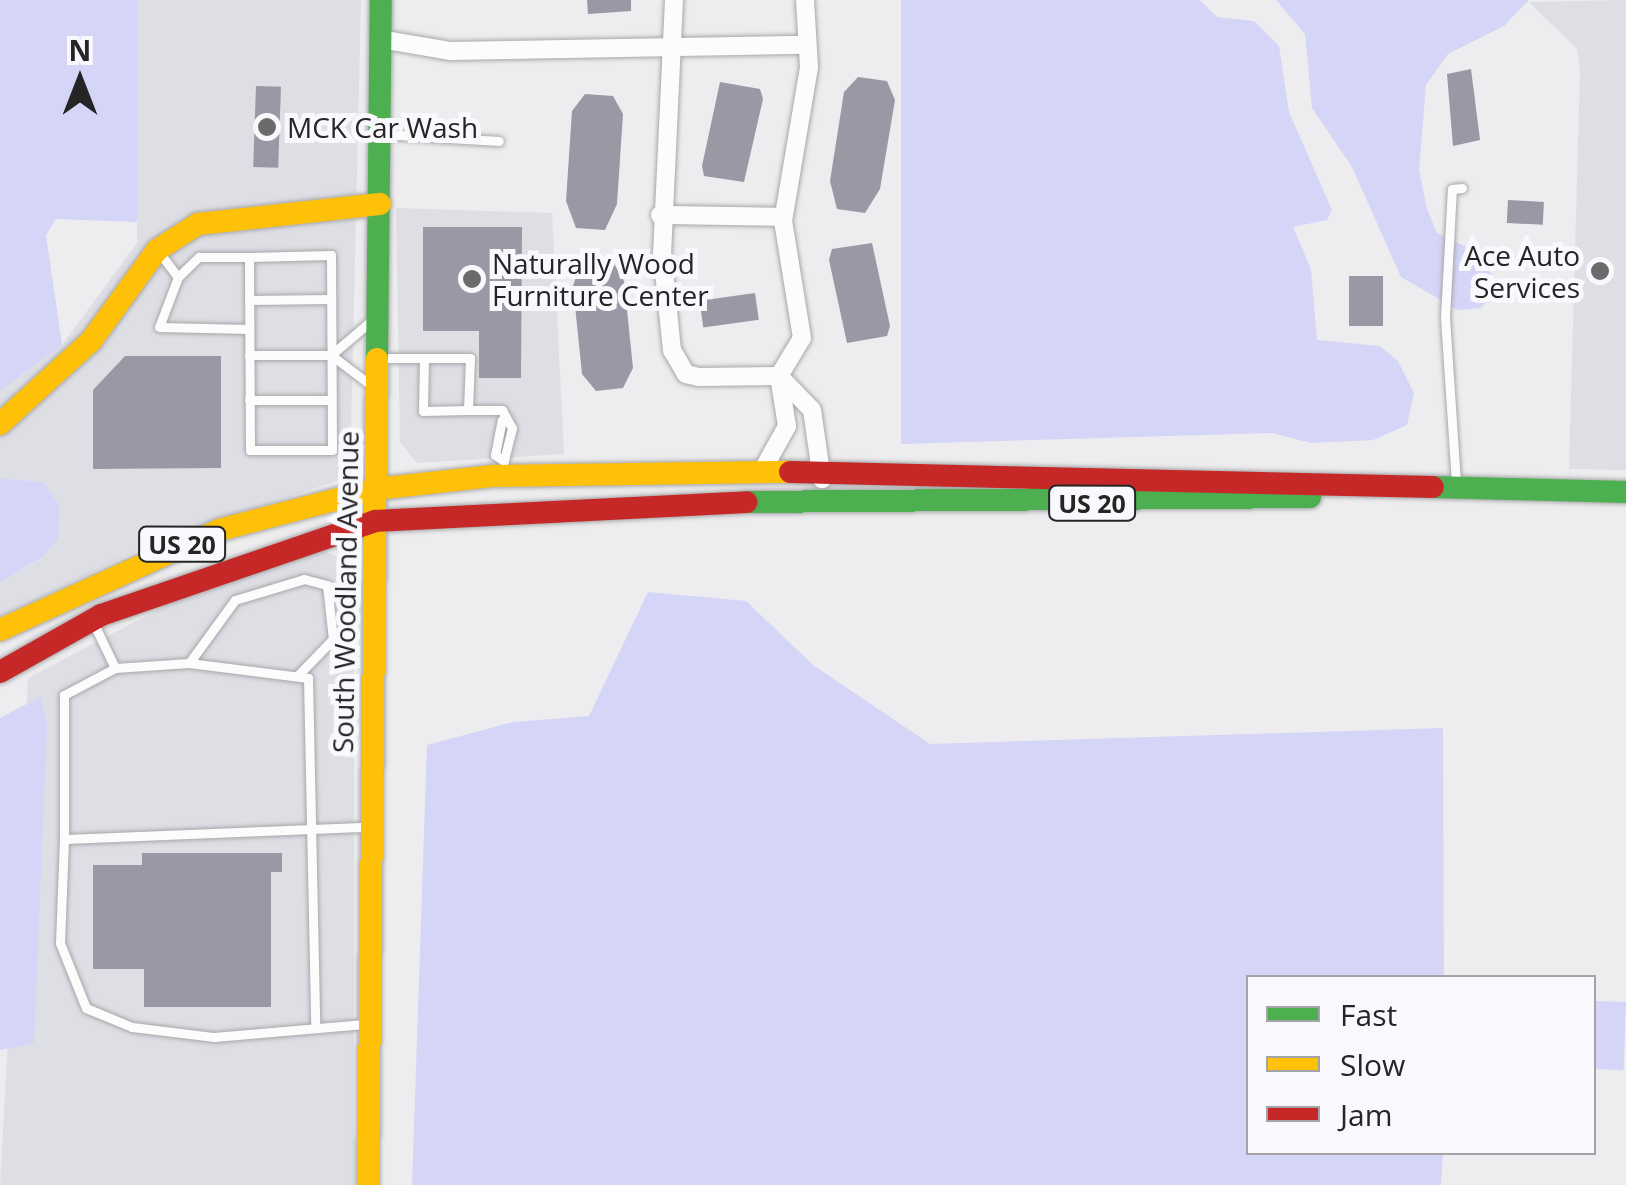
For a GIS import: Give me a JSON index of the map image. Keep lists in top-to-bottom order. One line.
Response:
{"streets":{"main road":["US 20","South Woodland Avenue"]},"crossings":[["US 20","South Woodland Avenue"]],"places":["MCK Car Wash","Ace Auto Services","Naturally Wood Furniture Center"],"legend":["Fast","Slow","Jam"],"north":"top"}
